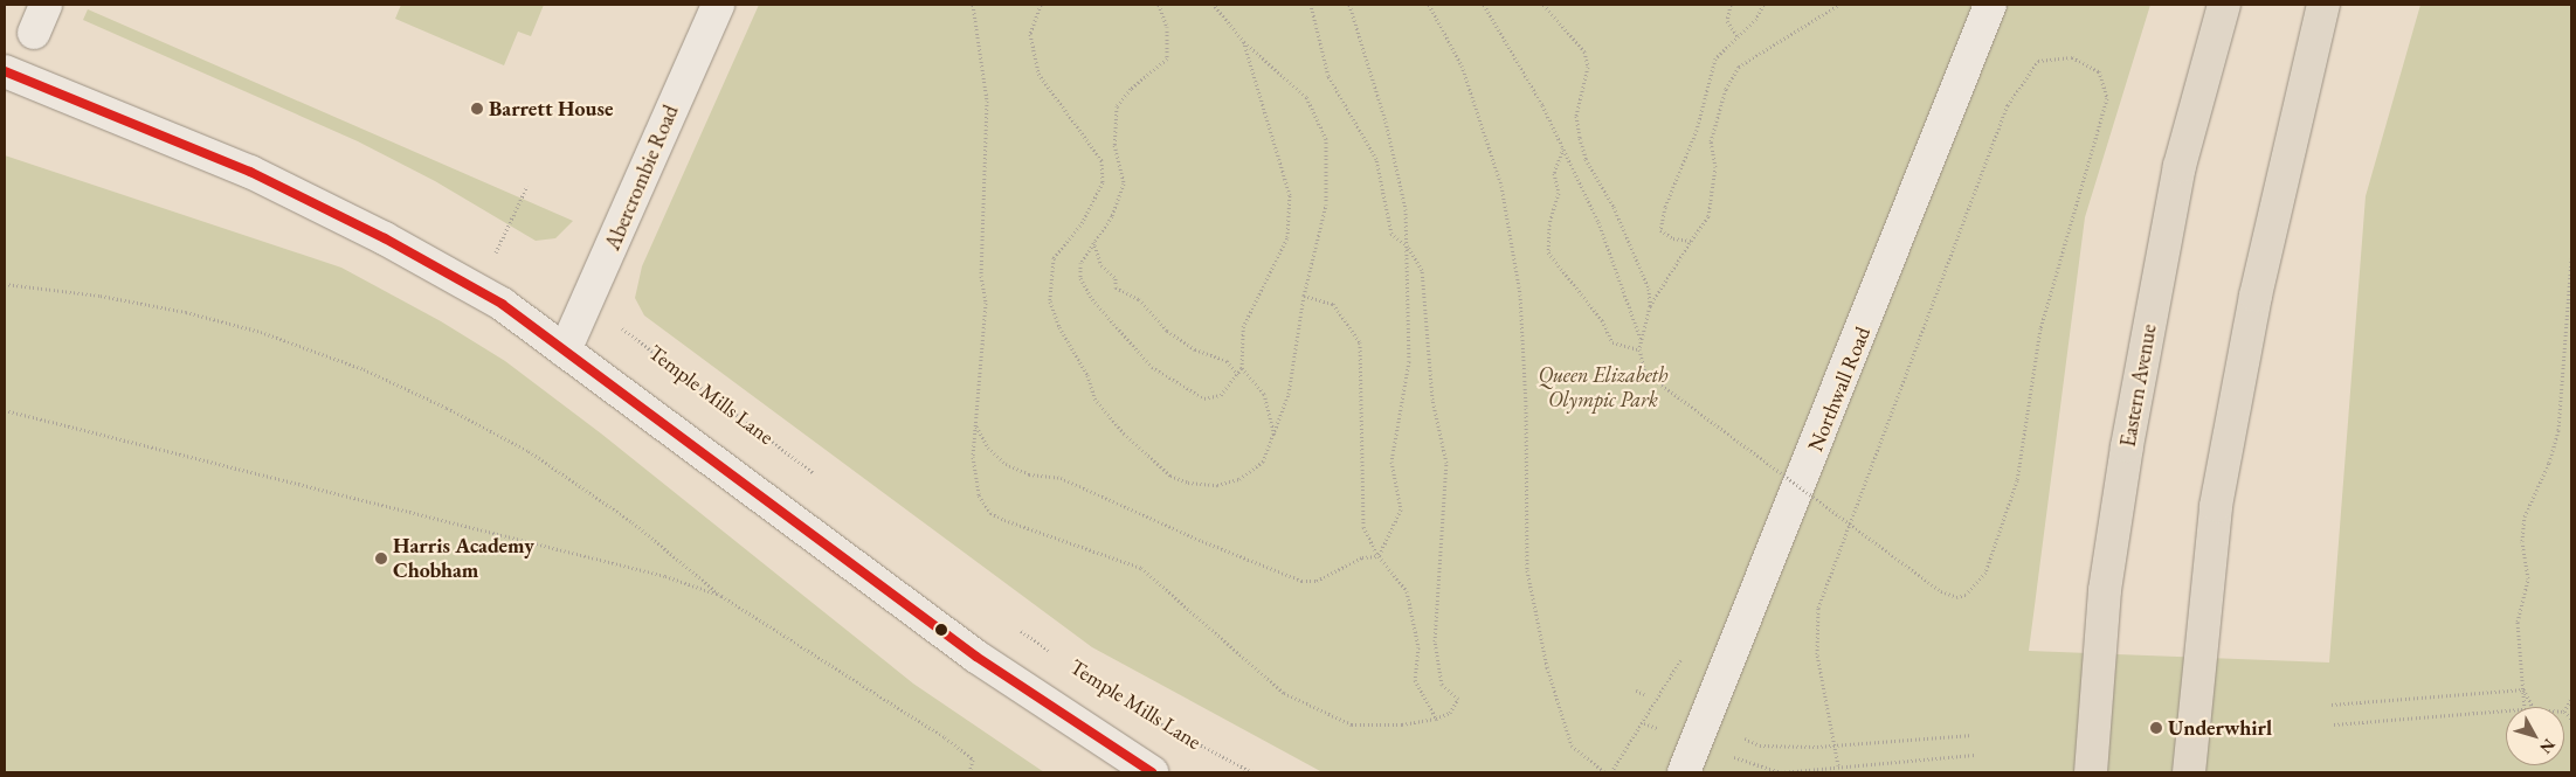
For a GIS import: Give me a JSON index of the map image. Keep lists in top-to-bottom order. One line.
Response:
{"streets":{"highway":["Eastern Avenue"],"street":["Abercrombie Road","Northwall Road"],"path":["Temple Mills Lane"]},"parks":["Queen Elizabeth Olympic Park"],"places":["Barrett House","Harris Academy Chobham","Underwhirl"],"north":"bottom right"}
